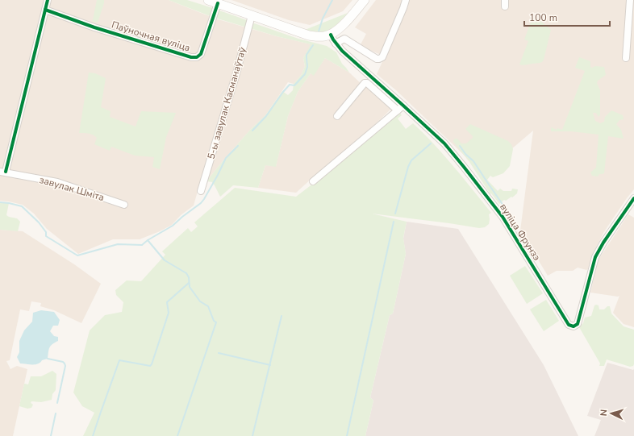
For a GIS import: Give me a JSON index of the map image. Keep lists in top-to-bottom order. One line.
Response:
{"streets":{"street":["Паўночная вуліца","5-ы завулак Касманаўтаў","завулак Шміта","вуліца Фрунзэ"]},"scale_bar":"100 m","north":"left"}
